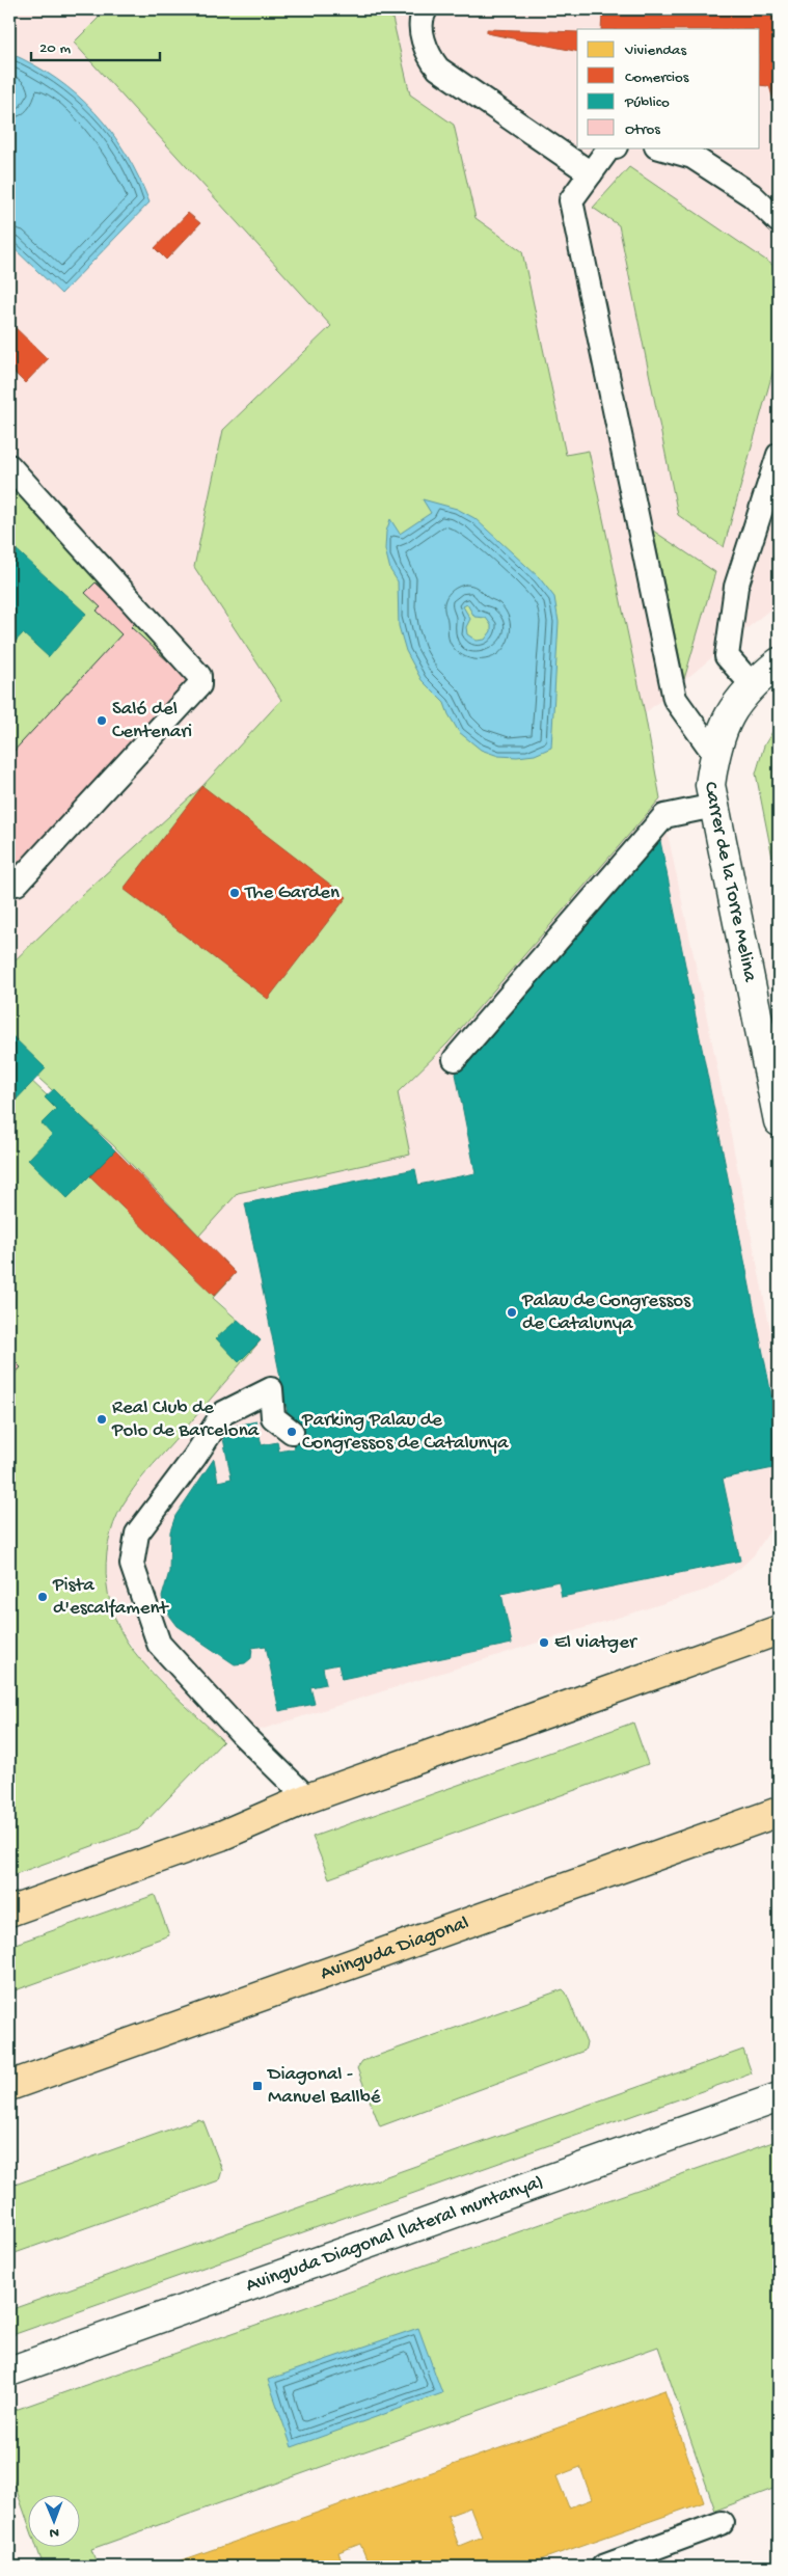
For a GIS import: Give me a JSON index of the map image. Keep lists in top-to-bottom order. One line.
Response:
{"streets":{"main road":["Avinguda Diagonal"],"street":["Carrer de la Torre Melina","Avinguda Diagonal (lateral muntanya)"]},"places":{"other":["Saló del Centenari","The Garden","Palau de Congressos de Catalunya","Real Club de Polo de Barcelona","Parking Palau de Congressos de Catalunya","Pista d'escalfament","El viatger"],"transit":["Diagonal - Manuel Ballbé"]},"legend":["Viviendas","Comercios","Público","Otros"],"scale_bar":"20 m","north":"bottom"}
